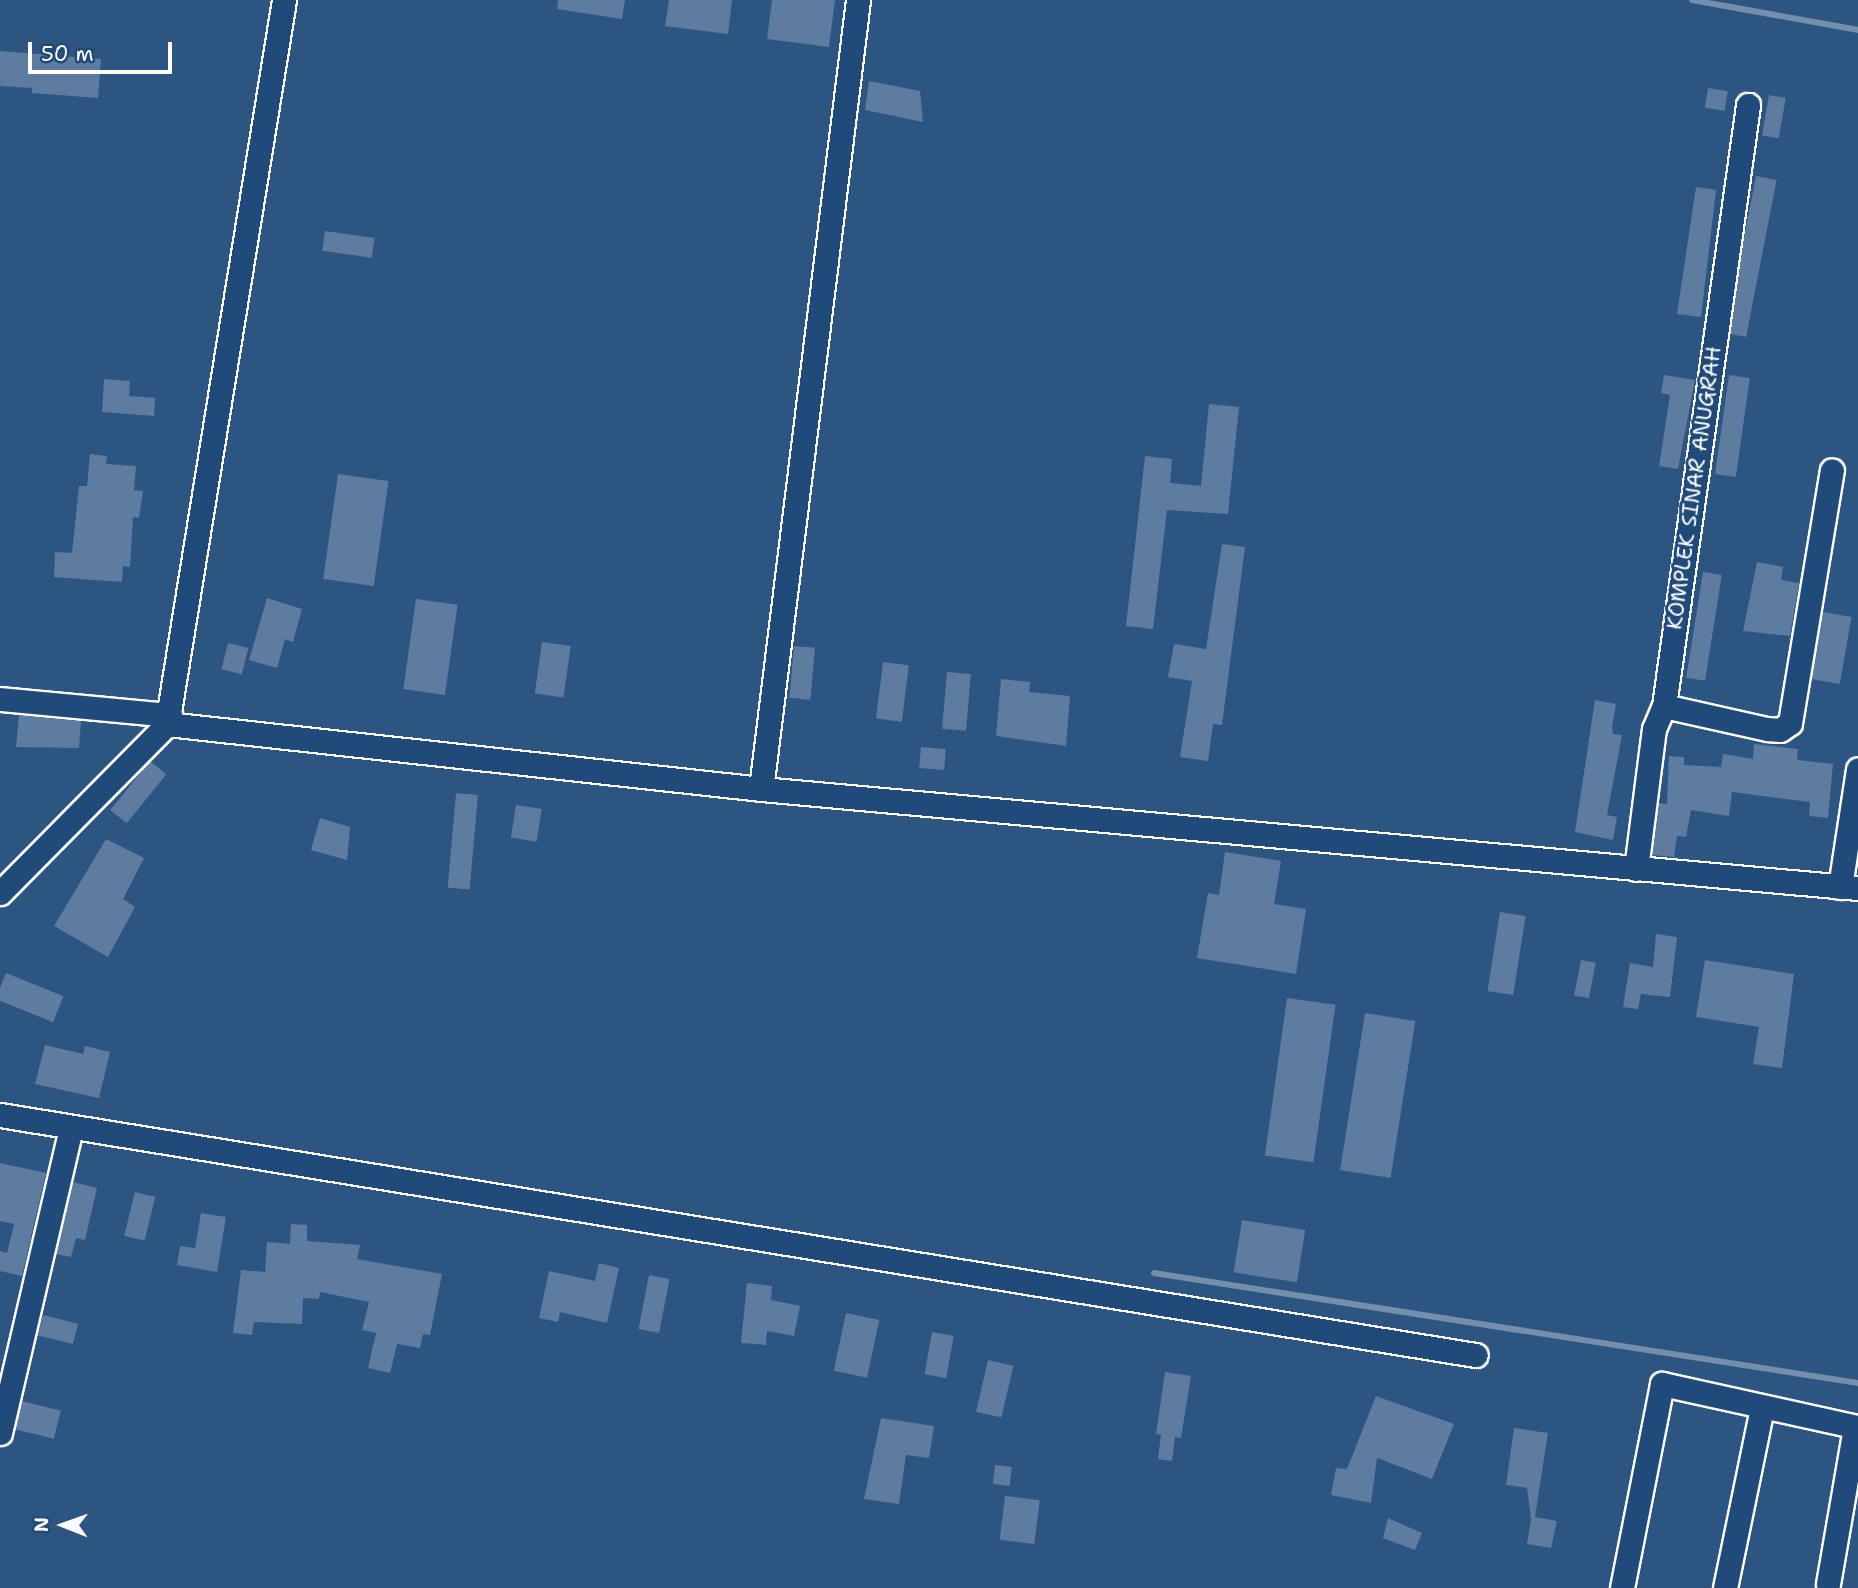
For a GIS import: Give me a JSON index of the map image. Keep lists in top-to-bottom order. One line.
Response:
{"streets":{"street":["KOMPLEK SINAR ANUGRAH"]},"scale_bar":"50 m","north":"left"}
